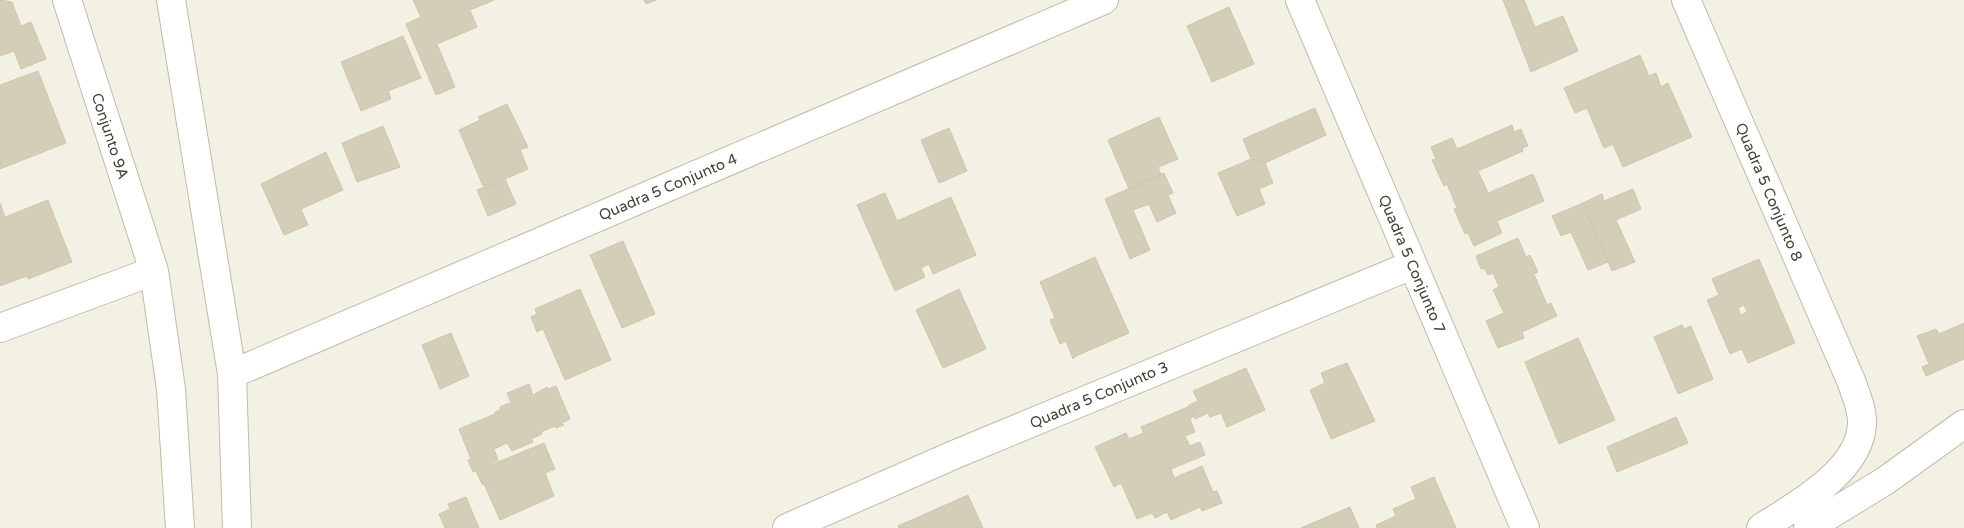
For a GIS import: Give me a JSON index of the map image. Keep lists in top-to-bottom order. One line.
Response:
{"streets":{"street":["Conjunto 9A","Quadra 5 Conjunto 4","Quadra 5 Conjunto 8","Quadra 5 Conjunto 7","Quadra 5 Conjunto 3"]},"crossings":[["Quadra 5 Conjunto 7","Quadra 5 Conjunto 3"]]}
